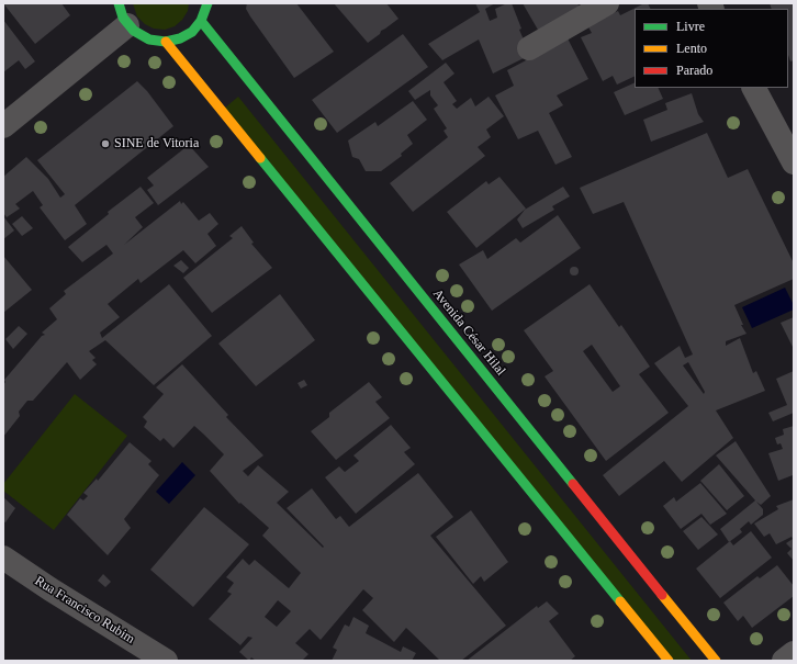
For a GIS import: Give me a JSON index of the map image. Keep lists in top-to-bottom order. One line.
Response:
{"streets":{"street":["Avenida César Hilal","Rua Francisco Rubim"]},"places":["SINE de Vitoria"],"legend":["Livre","Lento","Parado"]}
